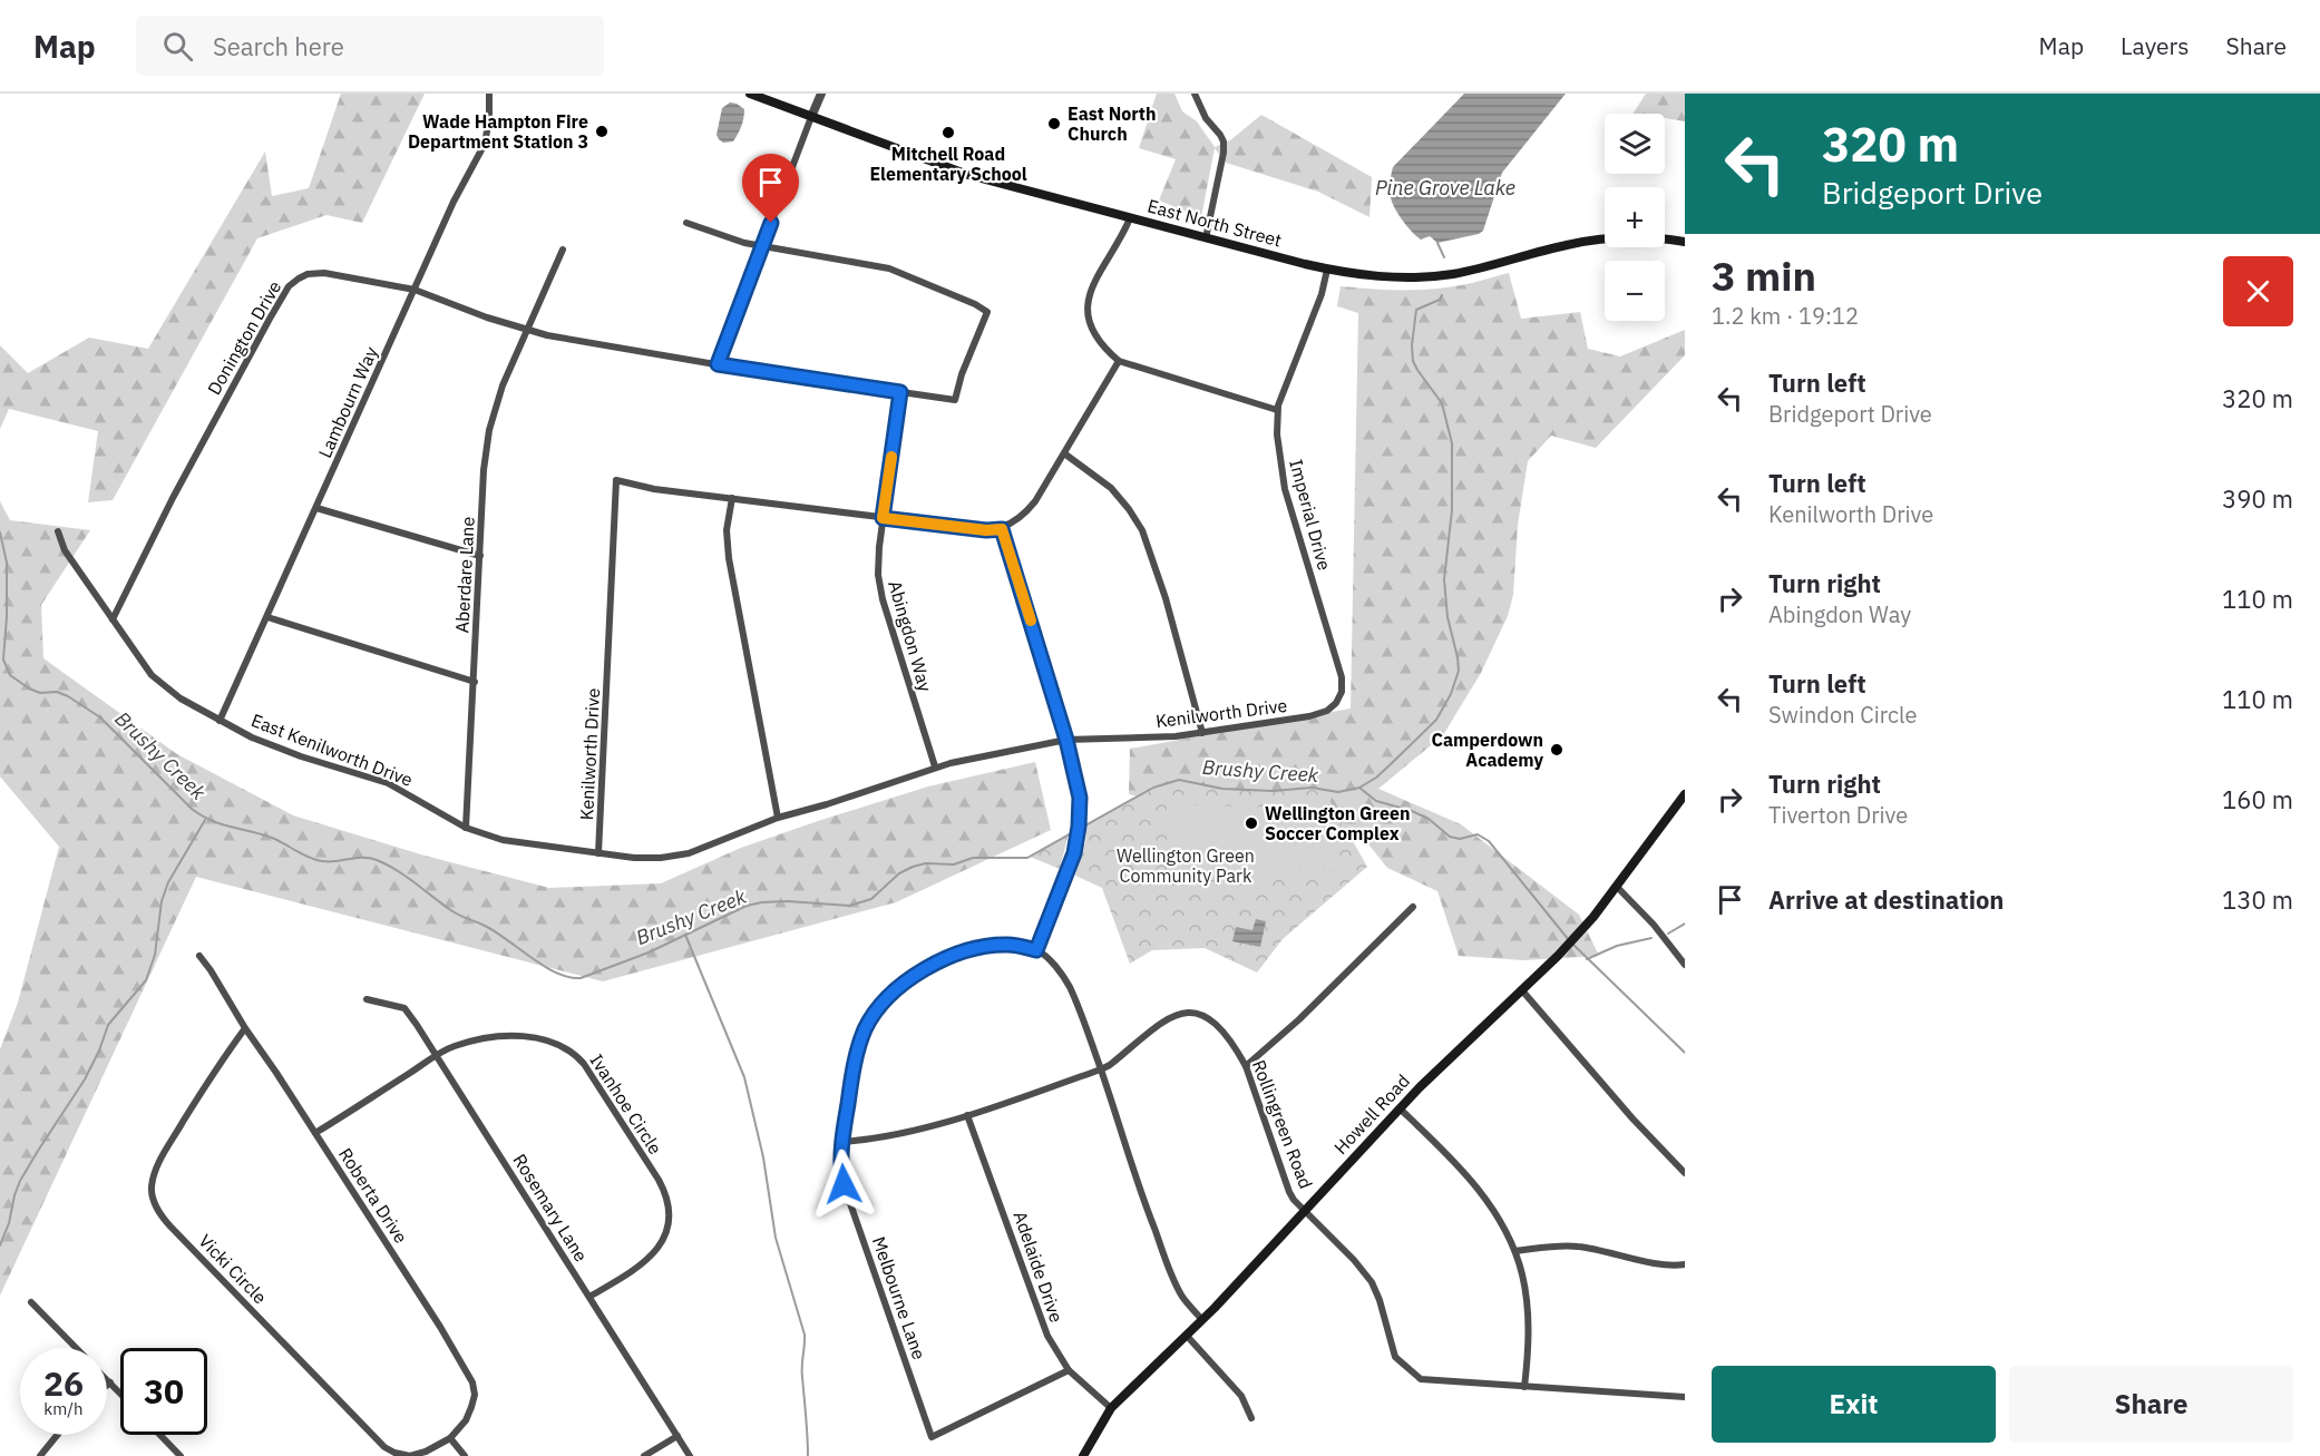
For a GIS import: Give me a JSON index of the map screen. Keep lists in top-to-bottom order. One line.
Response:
{"streets":{"main road":["East North Street","Howell Road"],"street":["Donington Drive","Lambourn Way","Imperial Drive","Aberdare Lane","Abingdon Way","Kenilworth Drive","East Kenilworth Drive","Ivanhoe Circle","Rollingreen Road","Roberta Drive","Rosemary Lane","Adelaide Drive","Vicki Circle","Melbourne Lane"]},"crossings":[["East North Street","Imperial Drive"],["Donington Drive","Lambourn Way"],["Donington Drive","Aberdare Lane"],["Donington Drive","Abingdon Way"],["Donington Drive","East Kenilworth Drive"],["Lambourn Way","East Kenilworth Drive"],["Imperial Drive","Kenilworth Drive"],["Aberdare Lane","East Kenilworth Drive"],["Abingdon Way","Kenilworth Drive"],["Kenilworth Drive","East Kenilworth Drive"],["Ivanhoe Circle","Roberta Drive"],["Ivanhoe Circle","Rosemary Lane"],["Howell Road","Rollingreen Road"],["Howell Road","Adelaide Drive"],["Rollingreen Road","Adelaide Drive"],["Rollingreen Road","Melbourne Lane"],["Roberta Drive","Vicki Circle"],["Adelaide Drive","Melbourne Lane"]],"water":["Pine Grove Lake","Brushy Creek"],"parks":["Wellington Green Community Park"],"places":["East North Church","Wade Hampton Fire Department Station 3","Mitchell Road Elementary School","Camperdown Academy","Wellington Green Soccer Complex"],"page":{"header":"Map","search":"Search here","nav":["Map","Layers","Share"],"turn":["320 m","Bridgeport Drive"],"map_buttons":["+","−"],"heading":["3 min","1.2 km · 19:12"],"list":[{"name":"Turn left","note":"Bridgeport Drive","value":"320 m"},{"name":"Turn left","note":"Kenilworth Drive","value":"390 m"},{"name":"Turn right","note":"Abingdon Way","value":"110 m"},{"name":"Turn left","note":"Swindon Circle","value":"110 m"},{"name":"Turn right","note":"Tiverton Drive","value":"160 m"},{"name":"Arrive at destination","value":"130 m"}],"speed":"26 km/h","limit":"30","buttons":["Exit","Share"]}}
